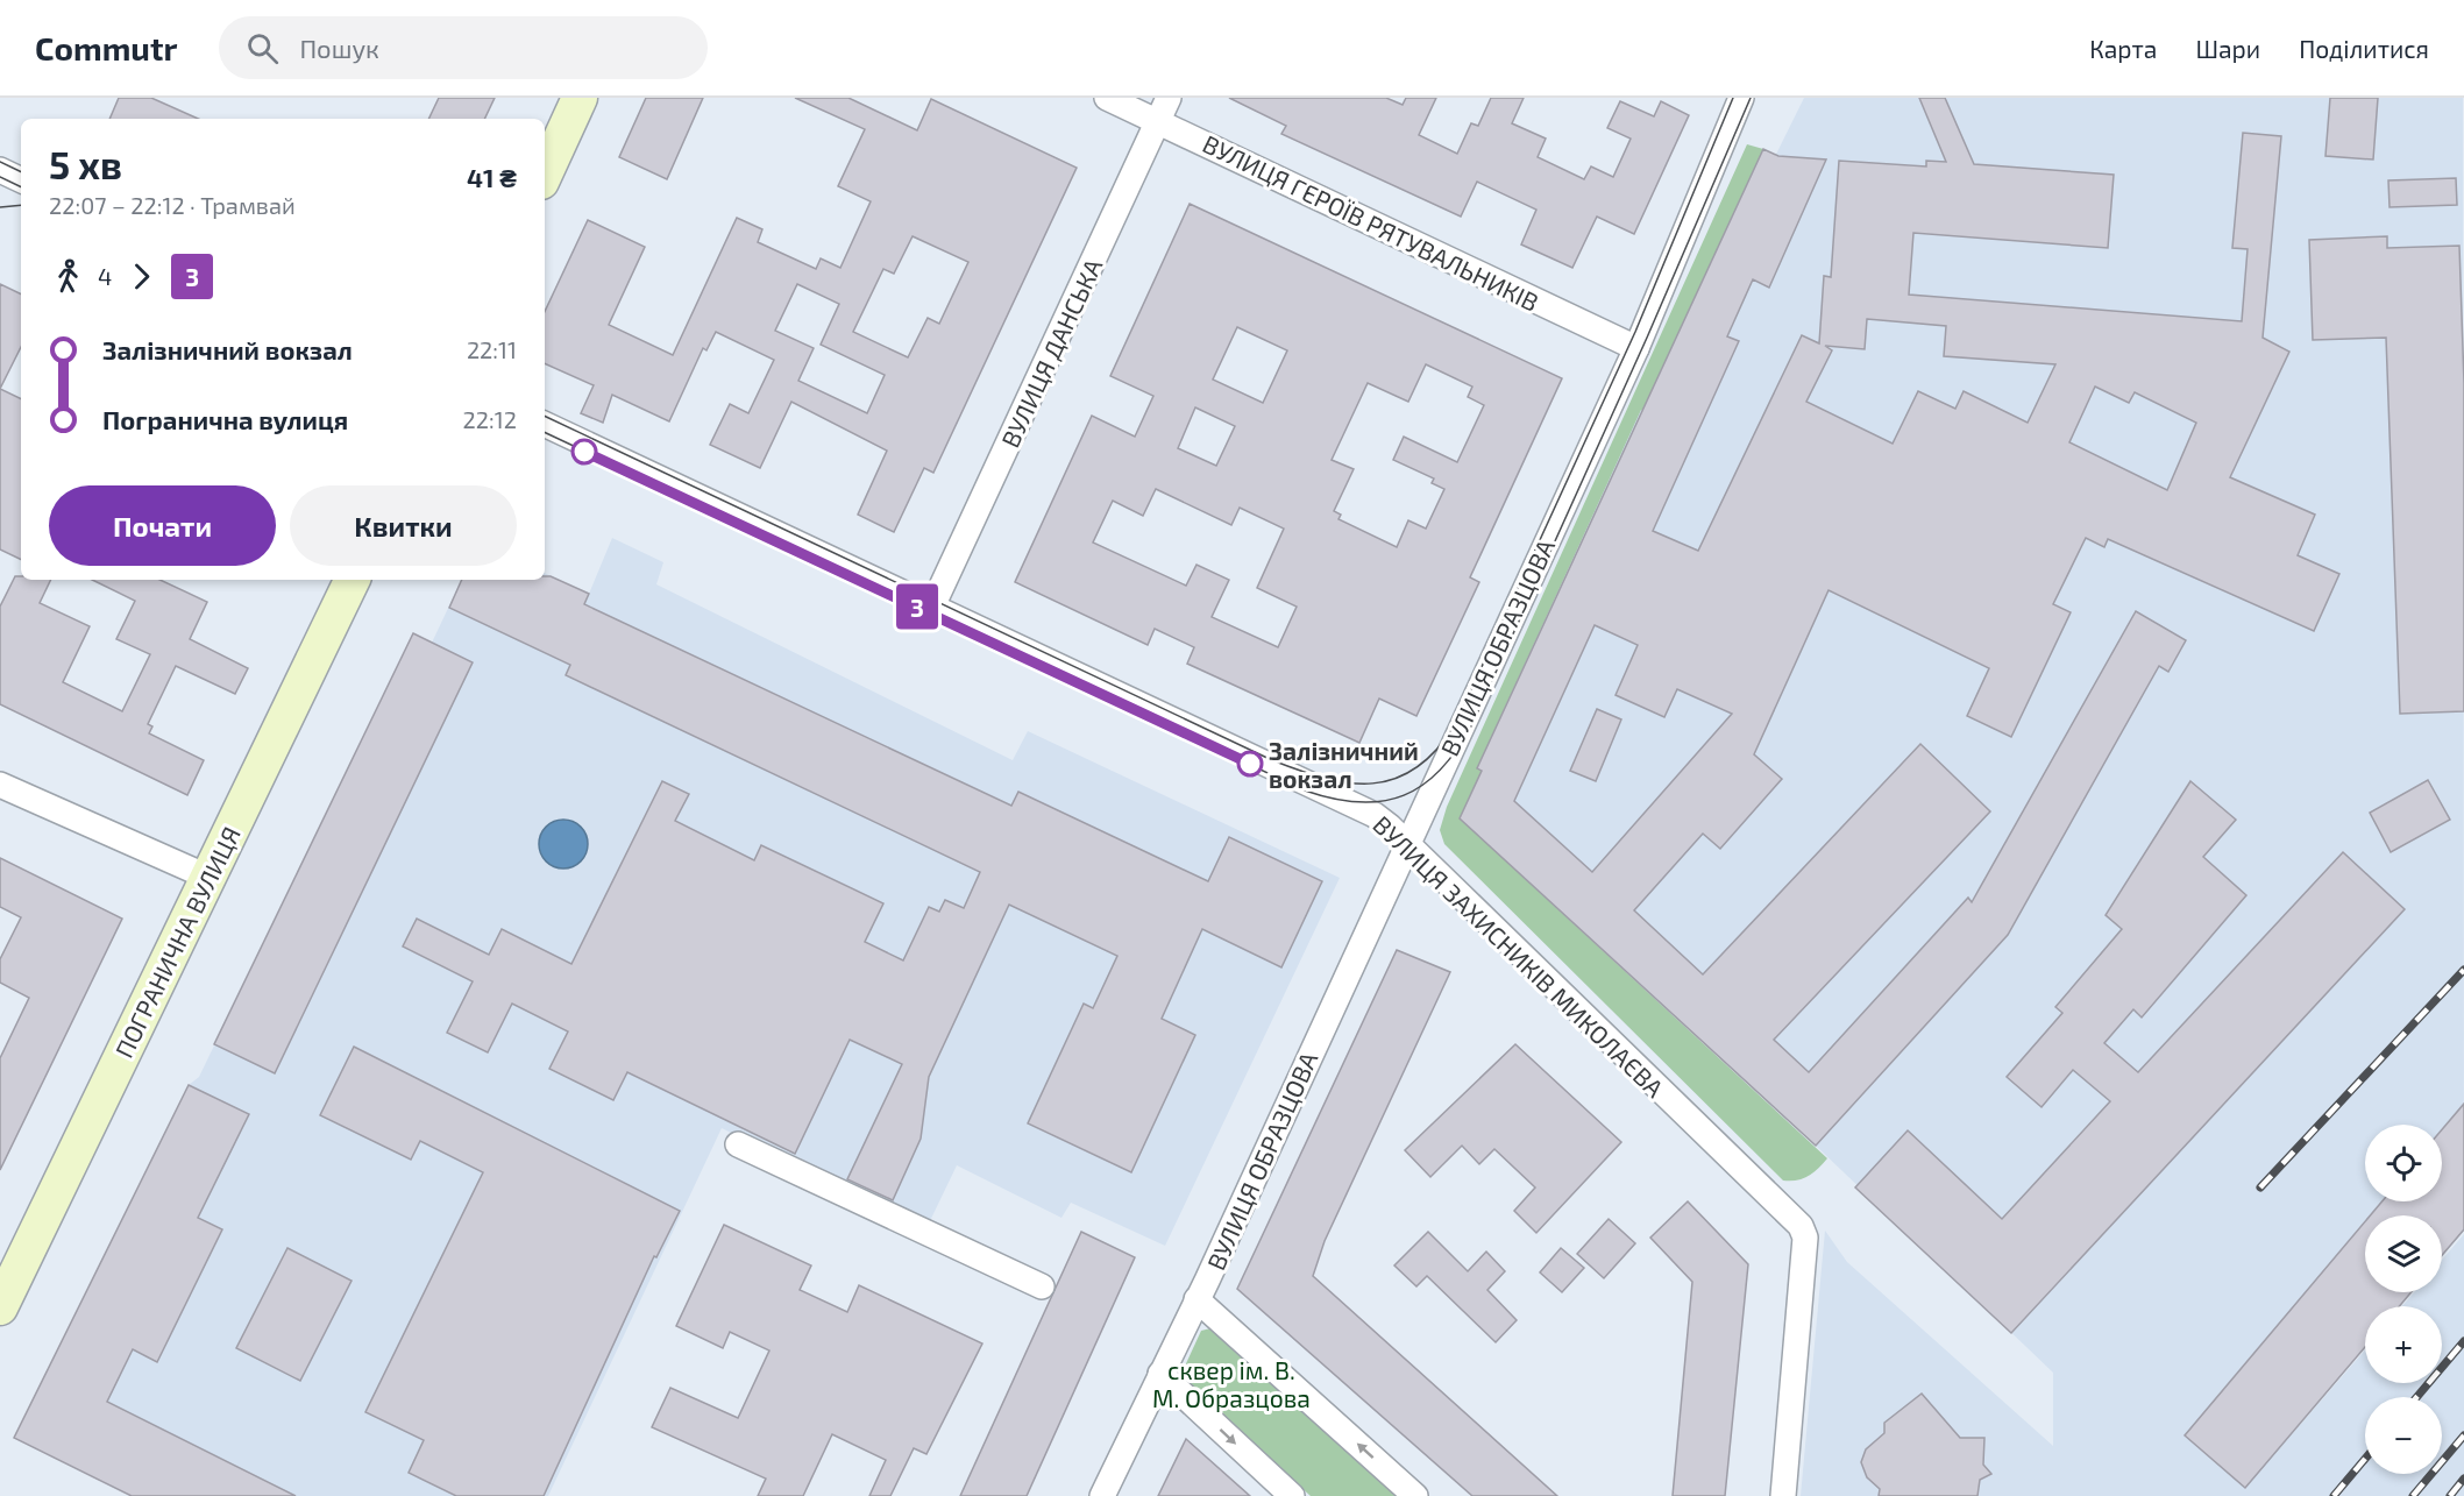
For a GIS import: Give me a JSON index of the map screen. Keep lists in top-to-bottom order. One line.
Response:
{"streets":{"main road":["ПОГРАНИЧНА ВУЛИЦЯ"],"street":["ВУЛИЦЯ ГЕРОЇВ РЯТУВАЛЬНИКІВ","ВУЛИЦЯ ДАНСЬКА","ВУЛИЦЯ ОБРАЗЦОВА","ВУЛИЦЯ ЗАХИСНИКІВ МИКОЛАЄВА"]},"crossings":[["ВУЛИЦЯ ГЕРОЇВ РЯТУВАЛЬНИКІВ","ВУЛИЦЯ ДАНСЬКА"],["ВУЛИЦЯ ГЕРОЇВ РЯТУВАЛЬНИКІВ","ВУЛИЦЯ ОБРАЗЦОВА"],["ВУЛИЦЯ ДАНСЬКА","ВУЛИЦЯ ЗАХИСНИКІВ МИКОЛАЄВА"],["ВУЛИЦЯ ОБРАЗЦОВА","ВУЛИЦЯ ЗАХИСНИКІВ МИКОЛАЄВА"]],"parks":["сквер ім. В. М. Образцова"],"places":["Залізничний вокзал"],"lines":["tram line 3"],"page":{"header":"Commutr","search":"Пошук","nav":["Карта","Шари","Поділитися"],"on_map":"3","heading":["5 хв","22:07 – 22:12 · Трамвай","41 ₴"],"legs":["4","3"],"list":[{"name":"Залізничний вокзал","value":"22:11"},{"name":"Погранична вулиця","value":"22:12"}],"buttons":["Почати","Квитки"],"map_buttons":["+","−"]}}
